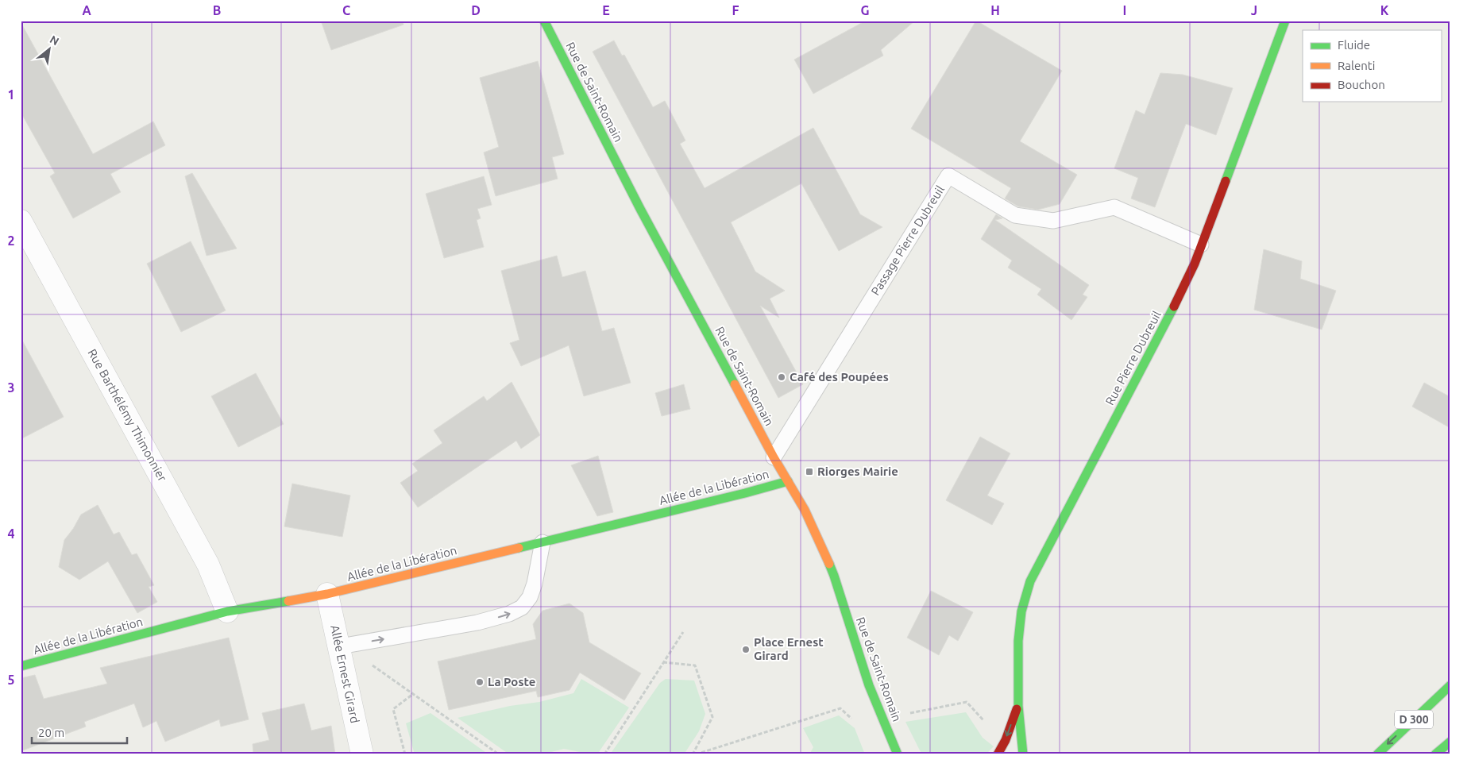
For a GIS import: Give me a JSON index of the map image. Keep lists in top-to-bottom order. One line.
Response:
{"streets":{"street":["Rue de Saint-Romain","Rue Pierre Dubreuil","Rue Barthélémy Thimonnier","Allée de la Libération","Allée Ernest Girard","D 300"],"lane":["Passage Pierre Dubreuil"]},"crossings":[["Rue de Saint-Romain","Passage Pierre Dubreuil"],["Rue de Saint-Romain","Allée de la Libération"],["Passage Pierre Dubreuil","Rue Pierre Dubreuil"],["Rue Barthélémy Thimonnier","Allée de la Libération"],["Allée de la Libération","Allée Ernest Girard"]],"places":{"other":["Café des Poupées","Place Ernest Girard","La Poste"],"transit":["Riorges Mairie"]},"legend":["Fluide","Ralenti","Bouchon"],"scale_bar":"20 m","north":"top right","grid":{"columns":["A","B","C","D","E","F","G","H","I","J","K"],"rows":["1","2","3","4","5"]}}
